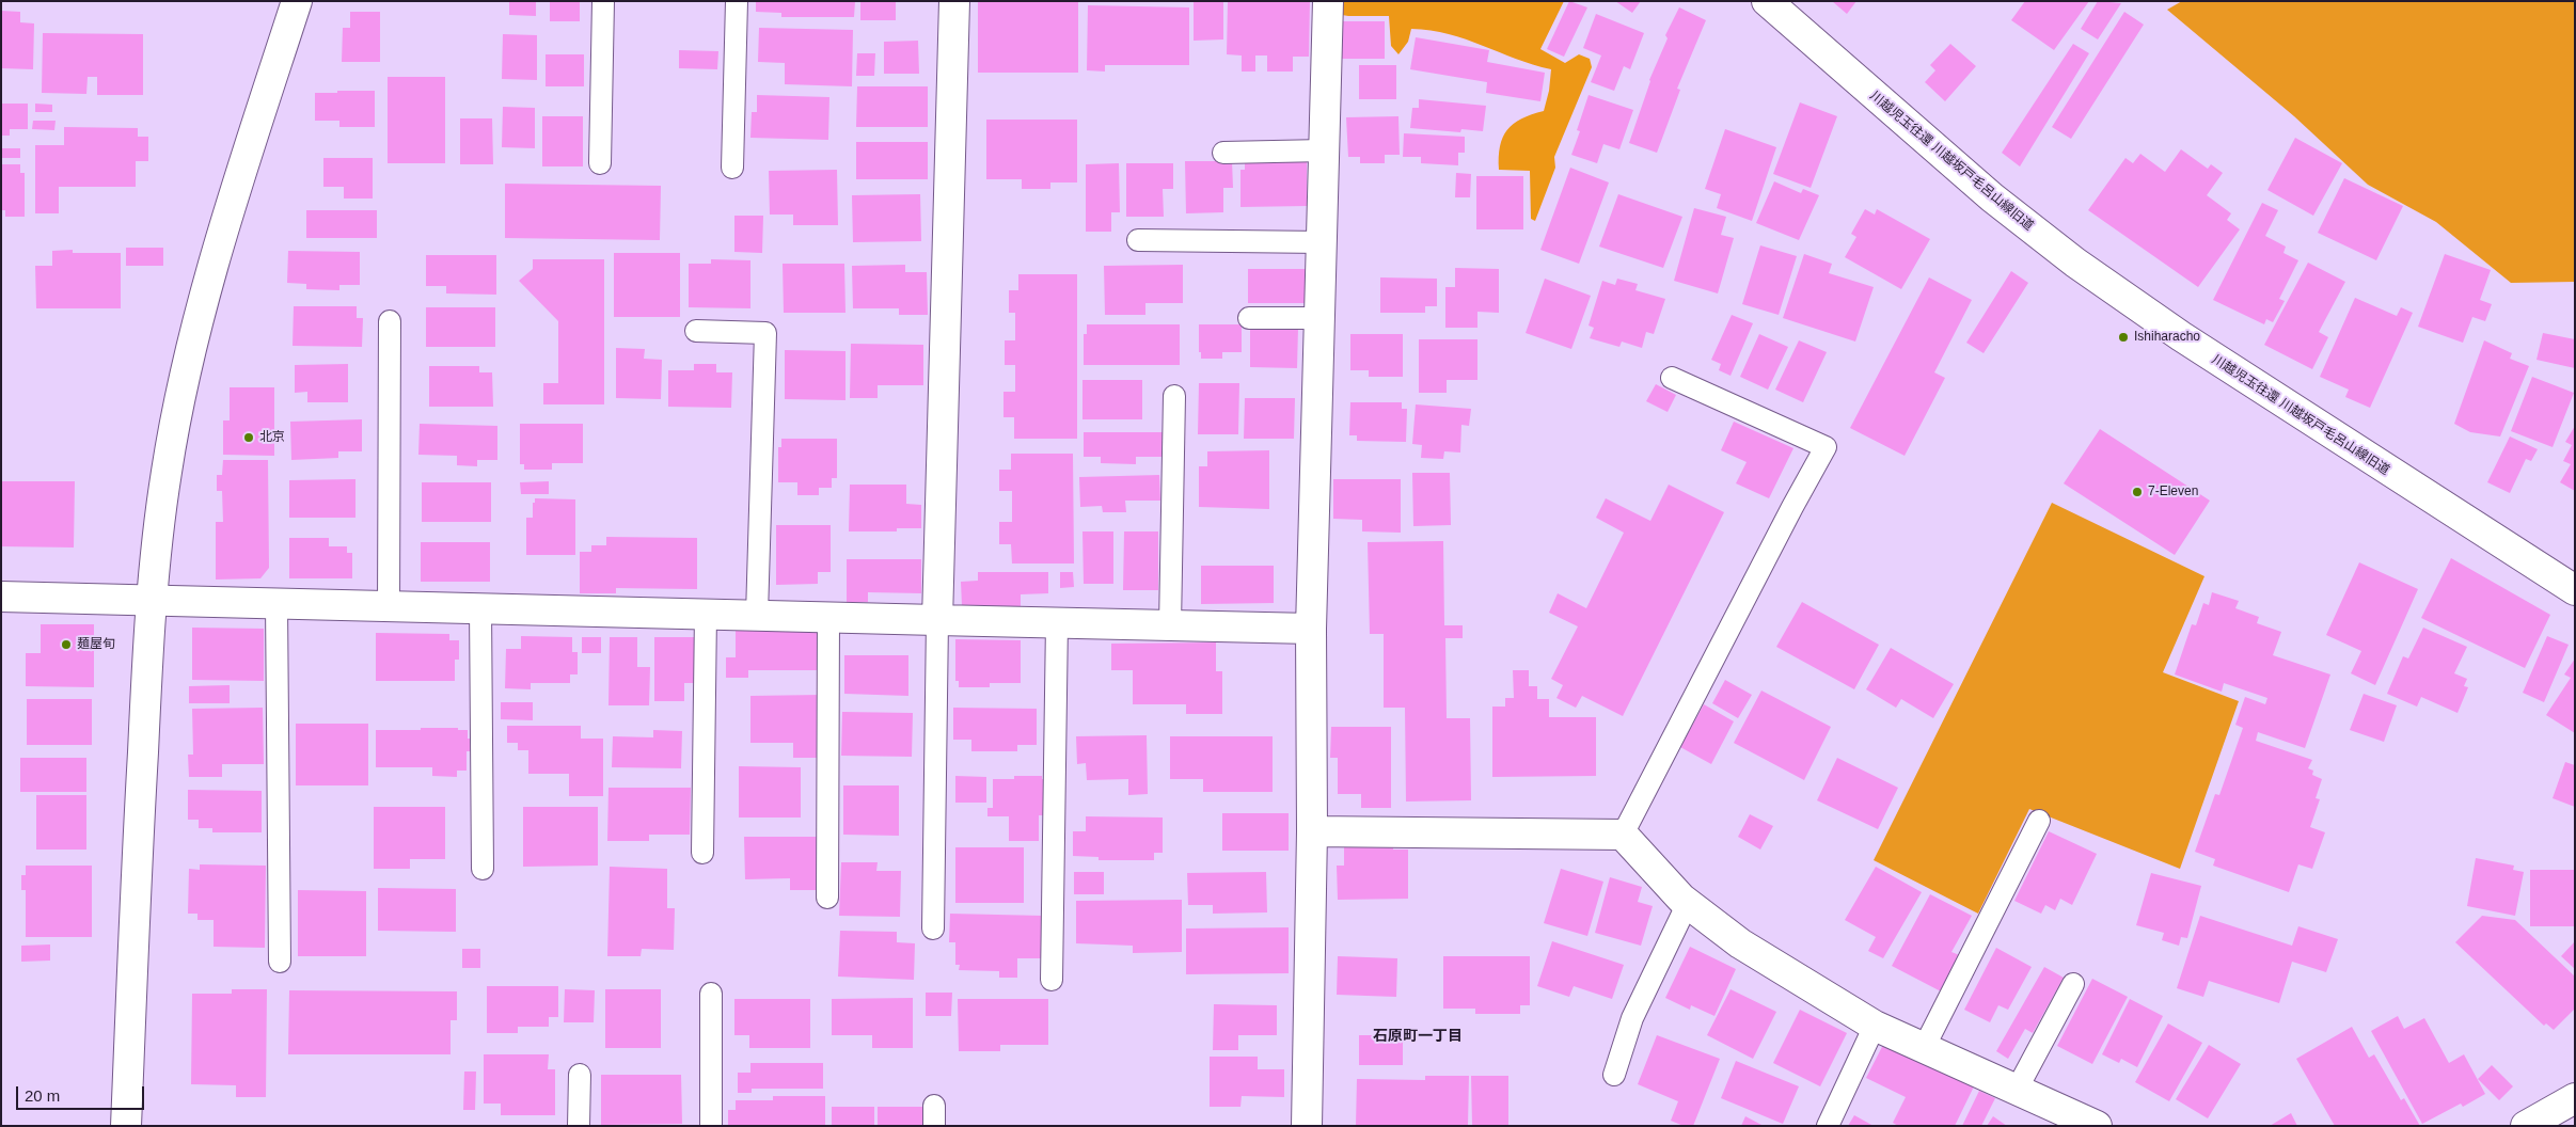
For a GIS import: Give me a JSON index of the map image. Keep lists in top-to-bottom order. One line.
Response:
{"streets":{"street":["川越児玉往還 川越坂戸毛呂山線旧道"]},"districts":["石原町一丁目"],"places":["Ishiharacho","北京","7-Eleven","麺屋旬"],"scale_bar":"20 m"}
